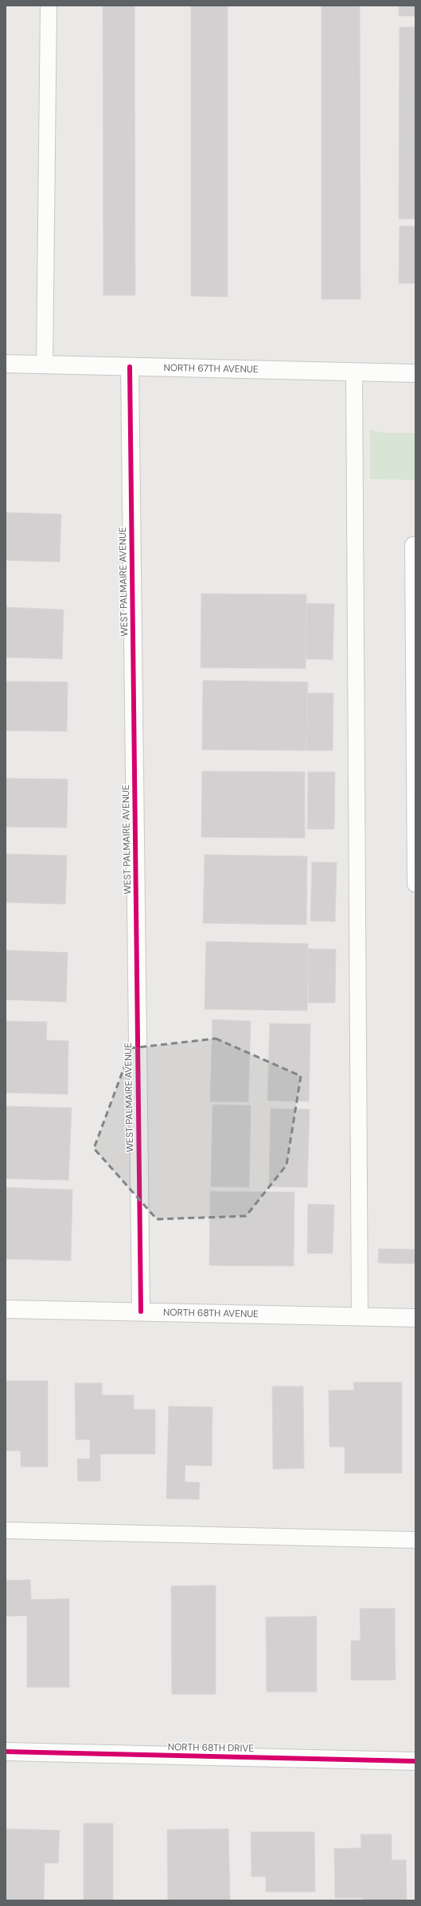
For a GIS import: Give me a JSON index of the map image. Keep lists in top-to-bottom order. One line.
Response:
{"streets":{"street":["NORTH 67TH AVENUE","WEST PALMAIRE AVENUE","NORTH 68TH AVENUE","NORTH 68TH DRIVE"]},"crossings":[["NORTH 67TH AVENUE","WEST PALMAIRE AVENUE"],["WEST PALMAIRE AVENUE","NORTH 68TH AVENUE"]]}
